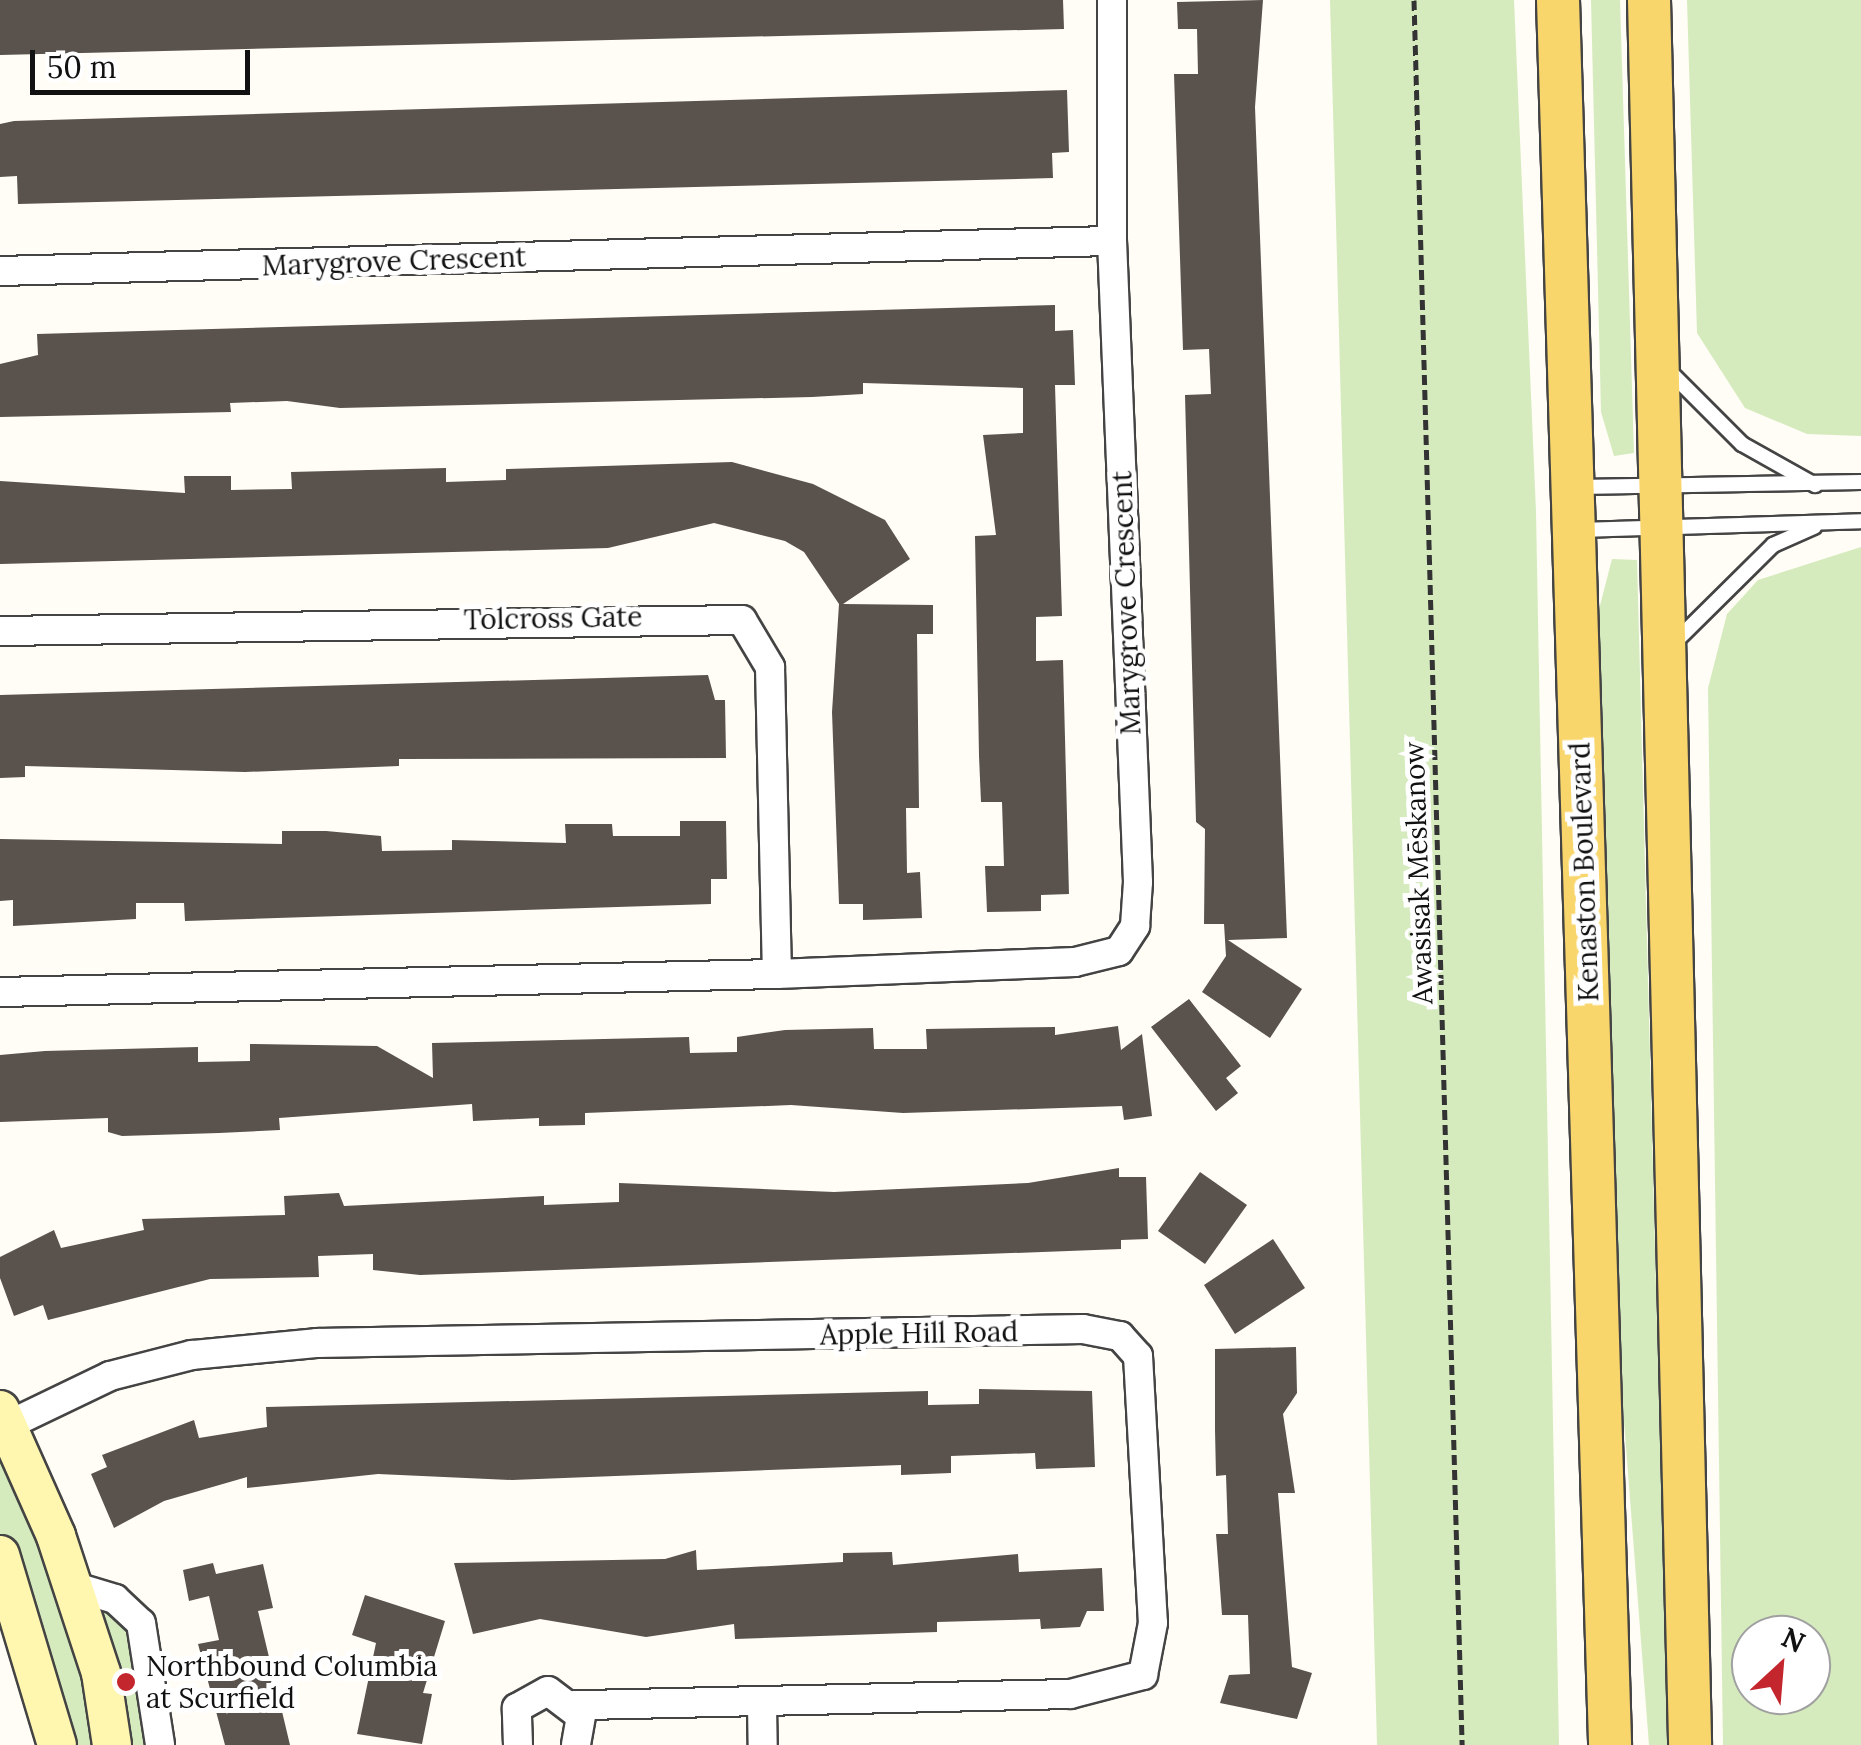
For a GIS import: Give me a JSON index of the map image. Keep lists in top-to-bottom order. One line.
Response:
{"streets":{"main road":["Kenaston Boulevard"],"street":["Marygrove Crescent","Tolcross Gate","Apple Hill Road"],"path":["Awasisak Mēskanow"]},"crossings":[["Marygrove Crescent","Tolcross Gate"]],"places":["Northbound Columbia at Scurfield"],"scale_bar":"50 m","north":"top right"}
